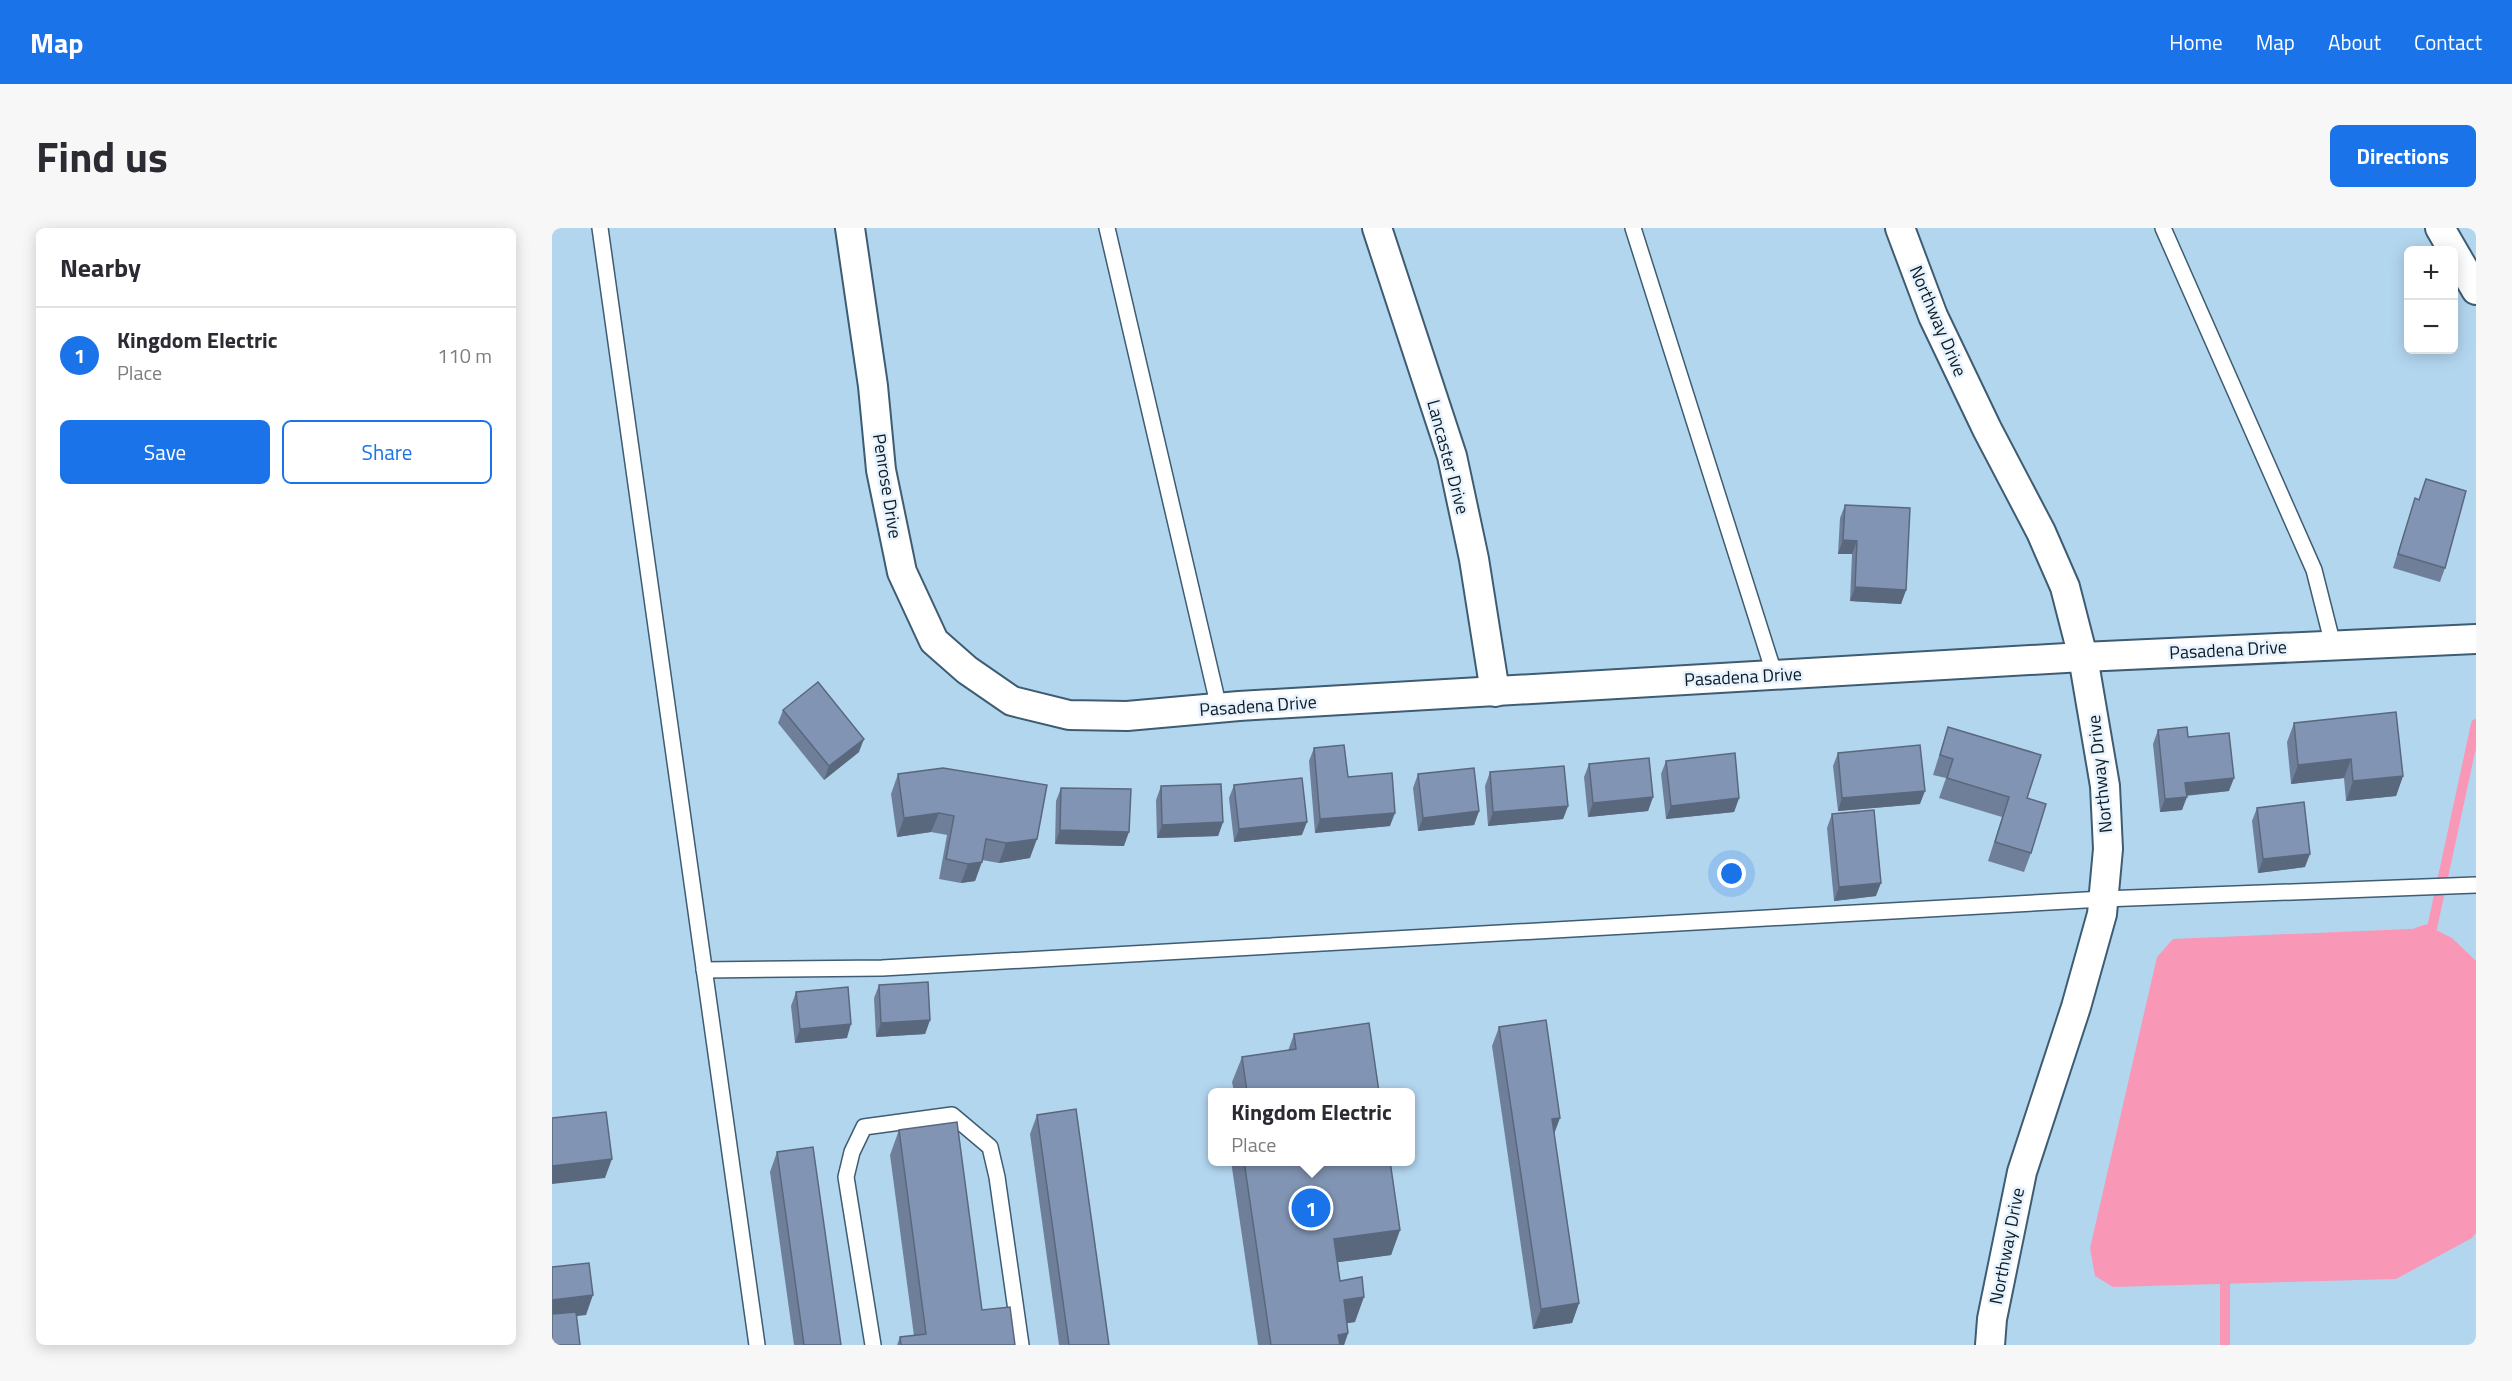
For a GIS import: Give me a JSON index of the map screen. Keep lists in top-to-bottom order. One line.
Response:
{"streets":{"street":["Northway Drive","Lancaster Drive","Penrose Drive","Pasadena Drive"]},"crossings":[["Northway Drive","Pasadena Drive"],["Lancaster Drive","Pasadena Drive"],["Penrose Drive","Pasadena Drive"]],"page":{"header":"Map","nav":["Home","Map","About","Contact"],"title":"Find us","buttons":["Directions",["Save","Share"]],"heading":"Nearby","map_buttons":["+","−"],"list":[{"mark":"1","name":"Kingdom Electric","note":"Place","value":"110 m"}],"popup":["Kingdom Electric","Place"],"pins":"1"}}
